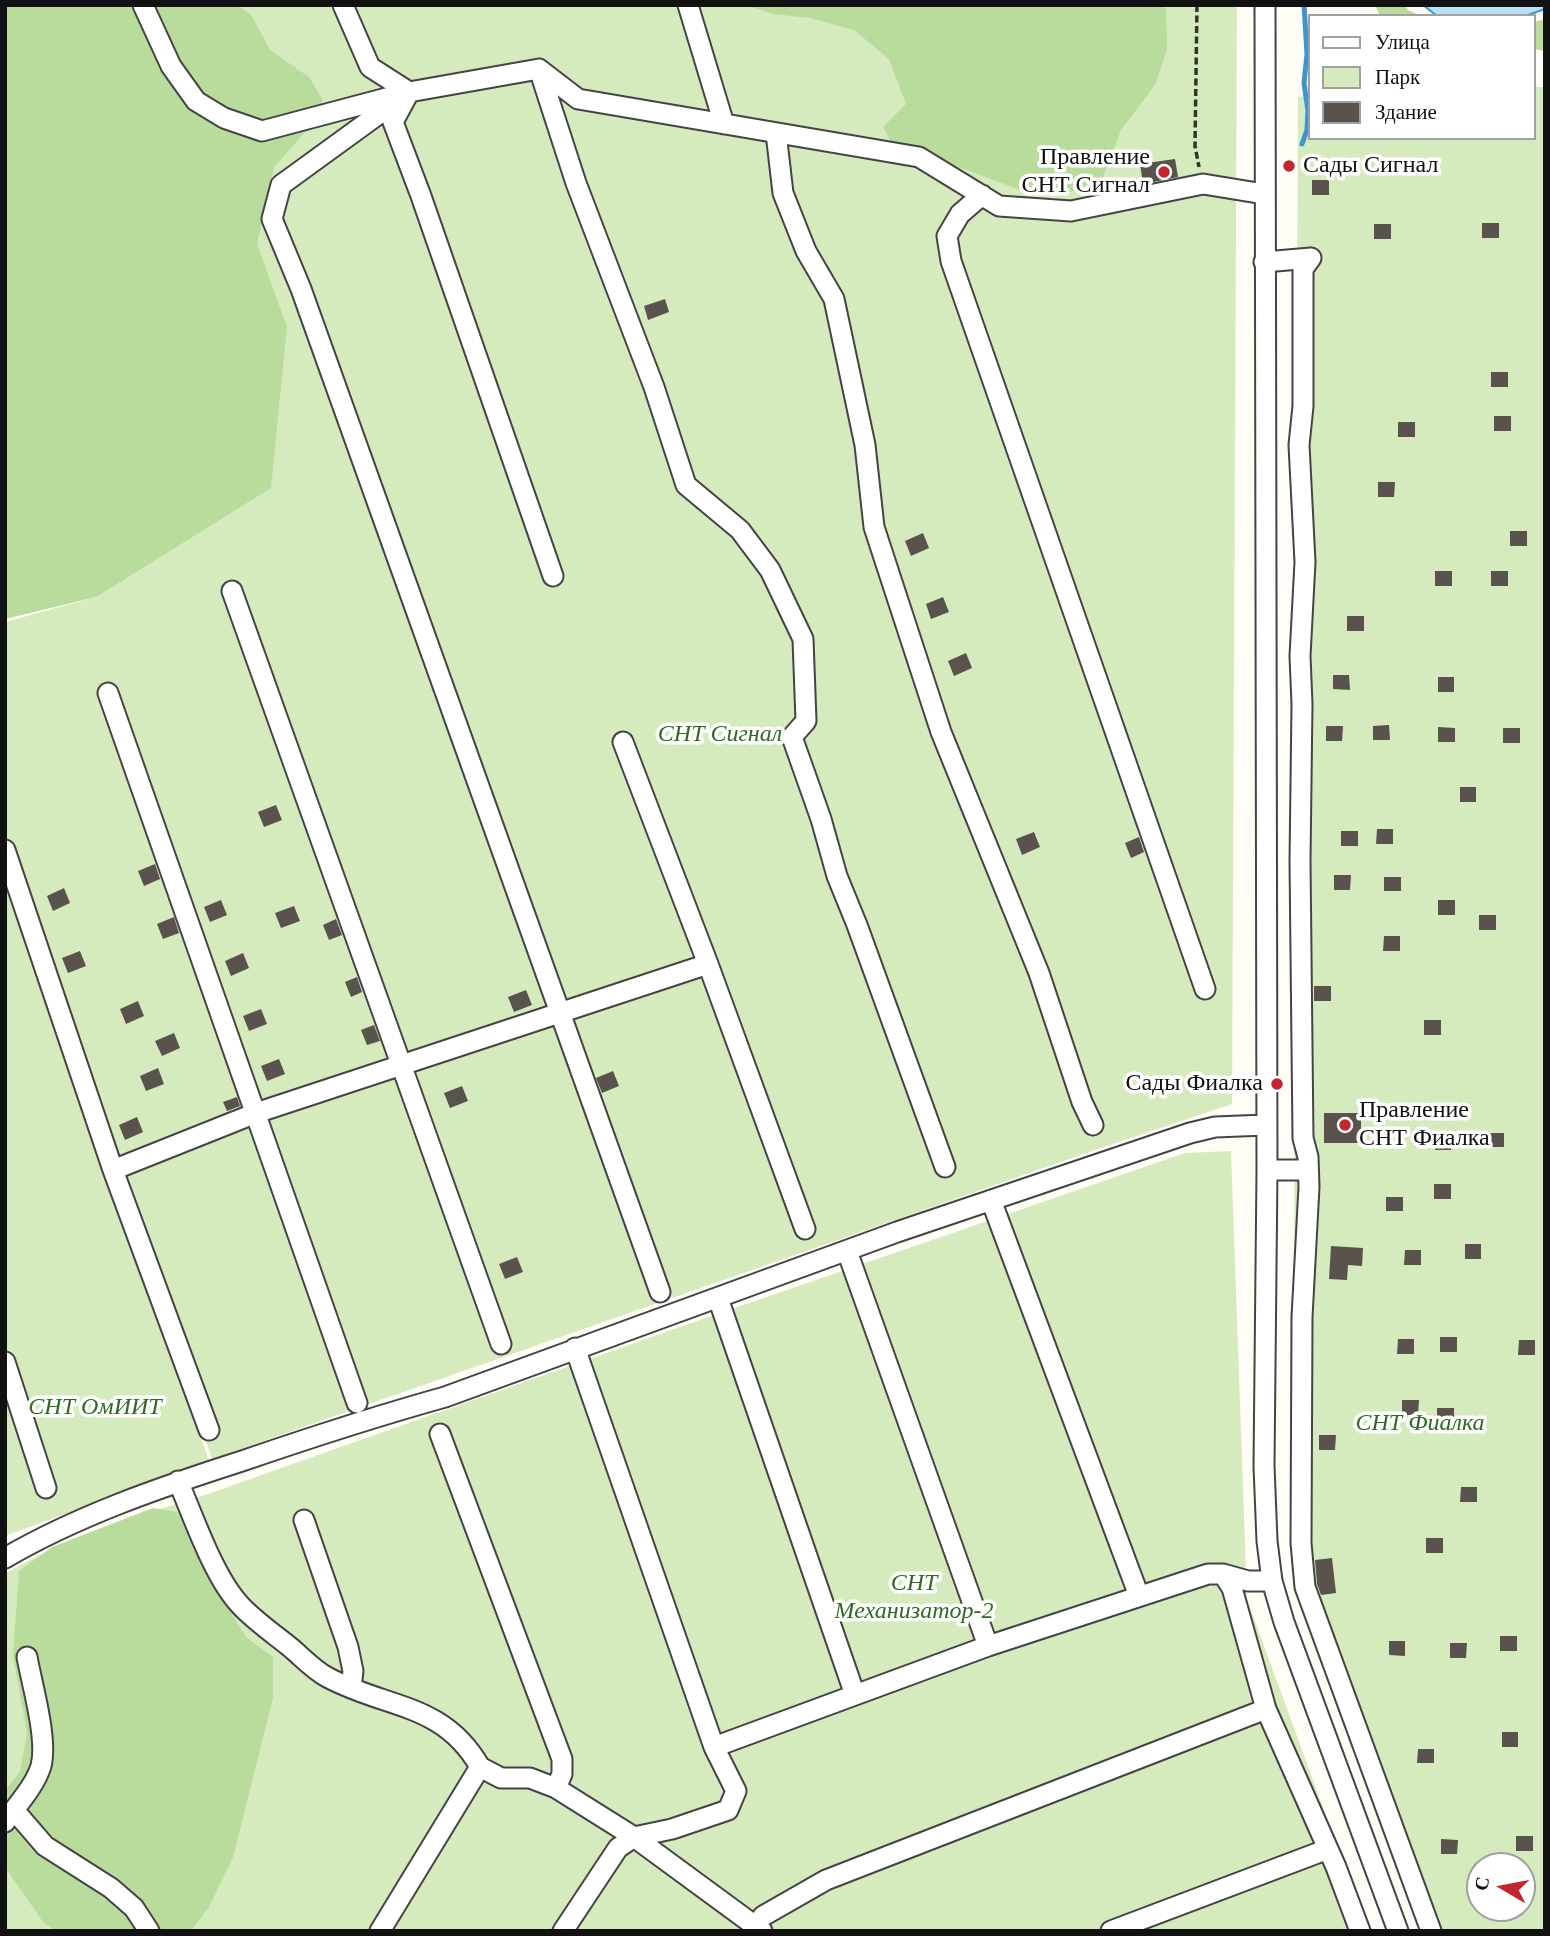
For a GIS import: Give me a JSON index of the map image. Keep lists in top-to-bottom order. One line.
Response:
{"parks":["СНТ Сигнал","СНТ ОмИИТ","СНТ Фиалка","СНТ Механизатор-2"],"places":["Сады Сигнал","Правление СНТ Сигнал","Сады Фиалка","Правление СНТ Фиалка"],"legend":["Улица","Парк","Здание"],"north":"left"}
